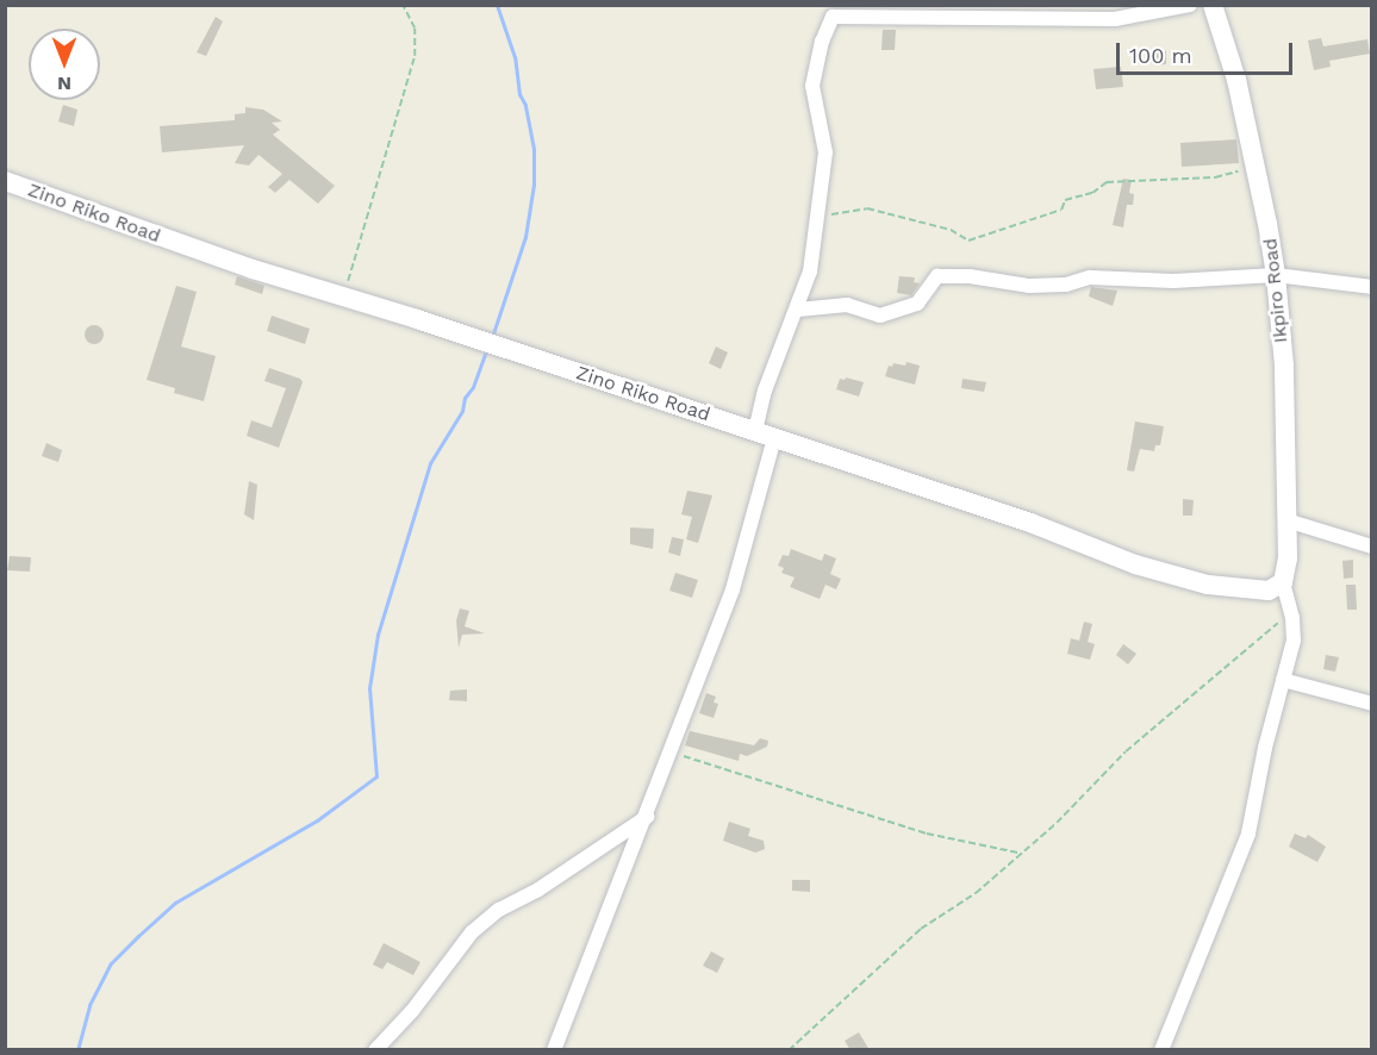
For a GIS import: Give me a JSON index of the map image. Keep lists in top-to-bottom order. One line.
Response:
{"streets":{"street":["Zino Riko Road","Ikpiro Road"]},"crossings":[["Zino Riko Road","Ikpiro Road"]],"scale_bar":"100 m","north":"bottom"}
